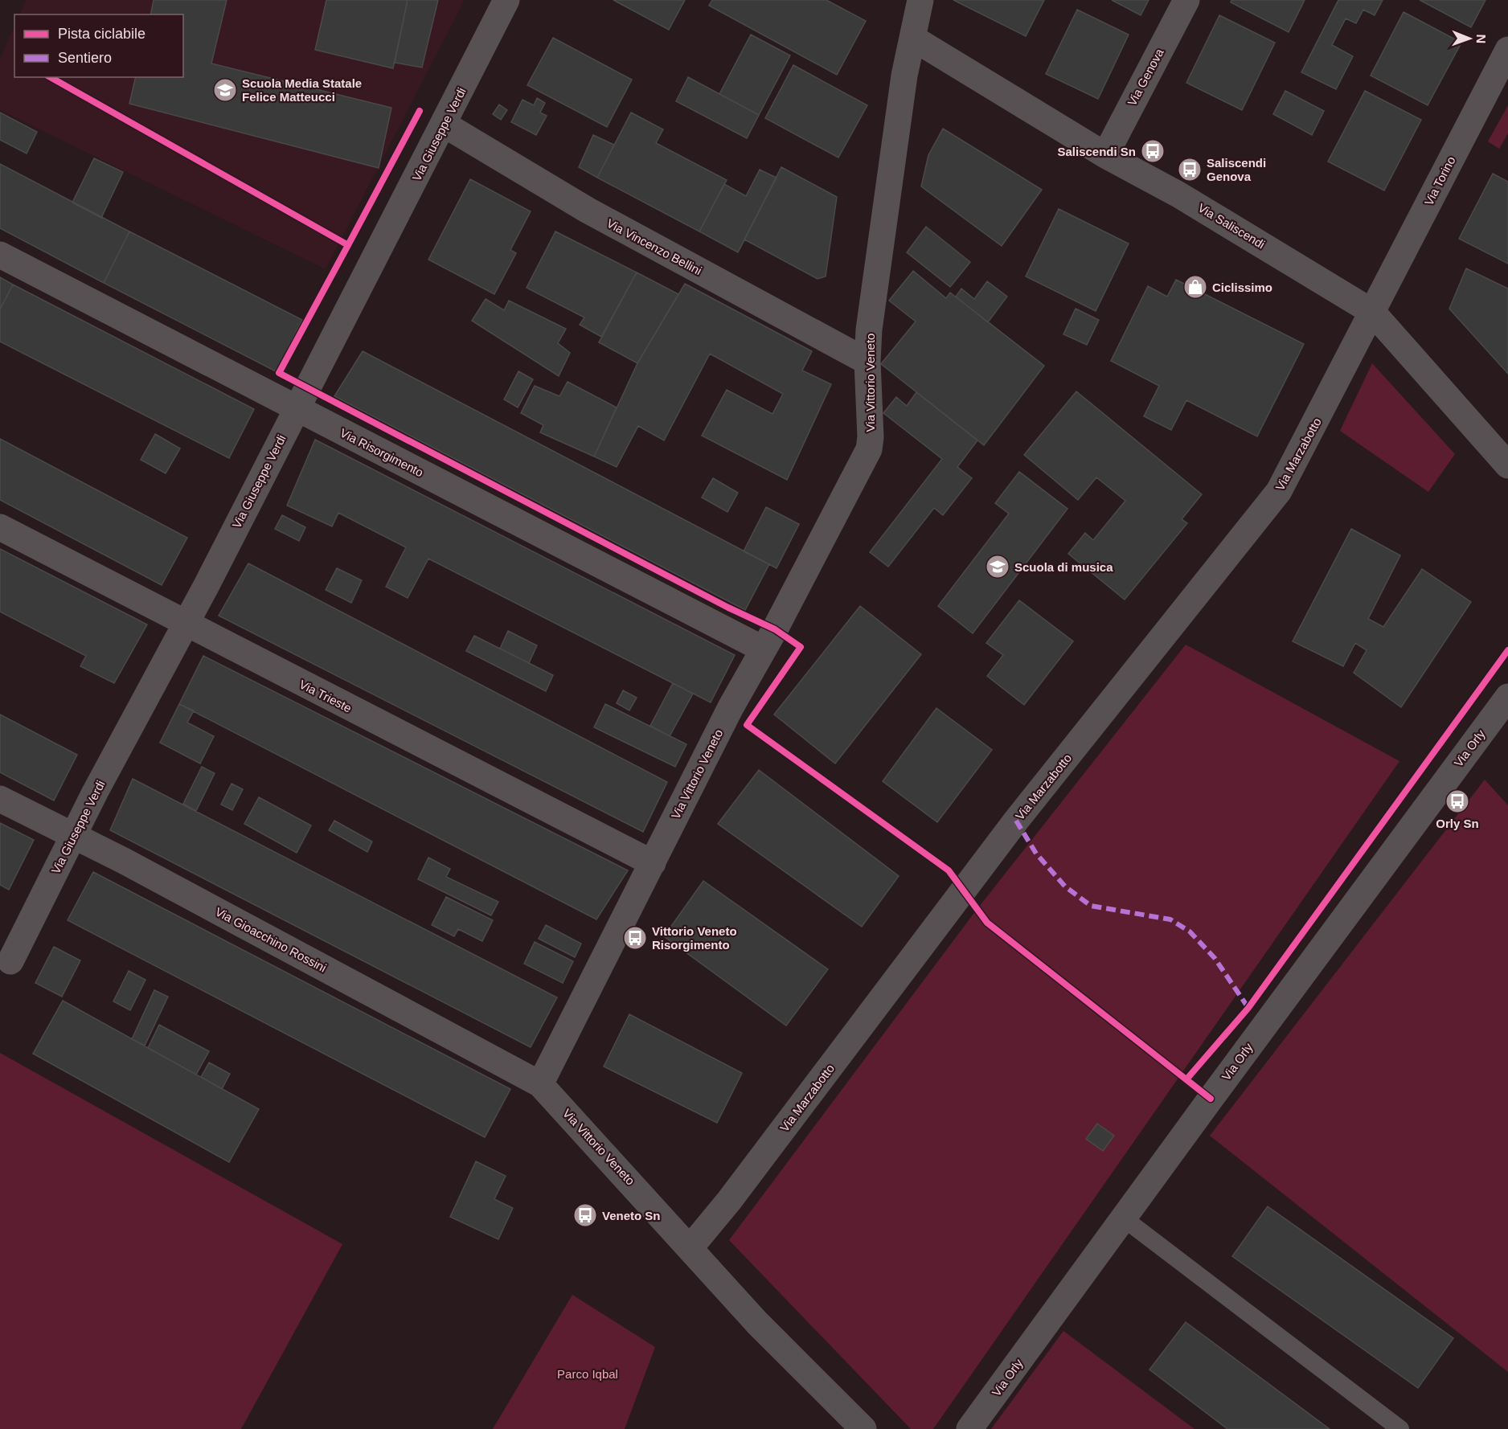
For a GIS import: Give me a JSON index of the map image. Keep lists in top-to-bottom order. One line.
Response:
{"streets":{"street":["Via Genova","Via Giuseppe Verdi","Via Torino","Via Saliscendi","Via Vincenzo Bellini","Via Vittorio Veneto","Via Risorgimento","Via Marzabotto","Via Trieste","Via Orly","Via Gioacchino Rossini"]},"crossings":[["Via Genova","Via Saliscendi"],["Via Giuseppe Verdi","Via Vincenzo Bellini"],["Via Giuseppe Verdi","Via Risorgimento"],["Via Giuseppe Verdi","Via Trieste"],["Via Giuseppe Verdi","Via Gioacchino Rossini"],["Via Torino","Via Saliscendi"],["Via Torino","Via Marzabotto"],["Via Saliscendi","Via Vittorio Veneto"],["Via Saliscendi","Via Marzabotto"],["Via Vincenzo Bellini","Via Vittorio Veneto"],["Via Vittorio Veneto","Via Risorgimento"],["Via Vittorio Veneto","Via Marzabotto"],["Via Vittorio Veneto","Via Trieste"],["Via Vittorio Veneto","Via Gioacchino Rossini"]],"parks":["Parco Iqbal"],"places":{"school or university":["Scuola Media Statale Felice Matteucci","Scuola di musica"],"bus stop":["Saliscendi Sn","Saliscendi Genova","Orly Sn","Vittorio Veneto Risorgimento","Veneto Sn"],"shop":["Ciclissimo"]},"legend":["Pista ciclabile","Sentiero"],"north":"right"}
